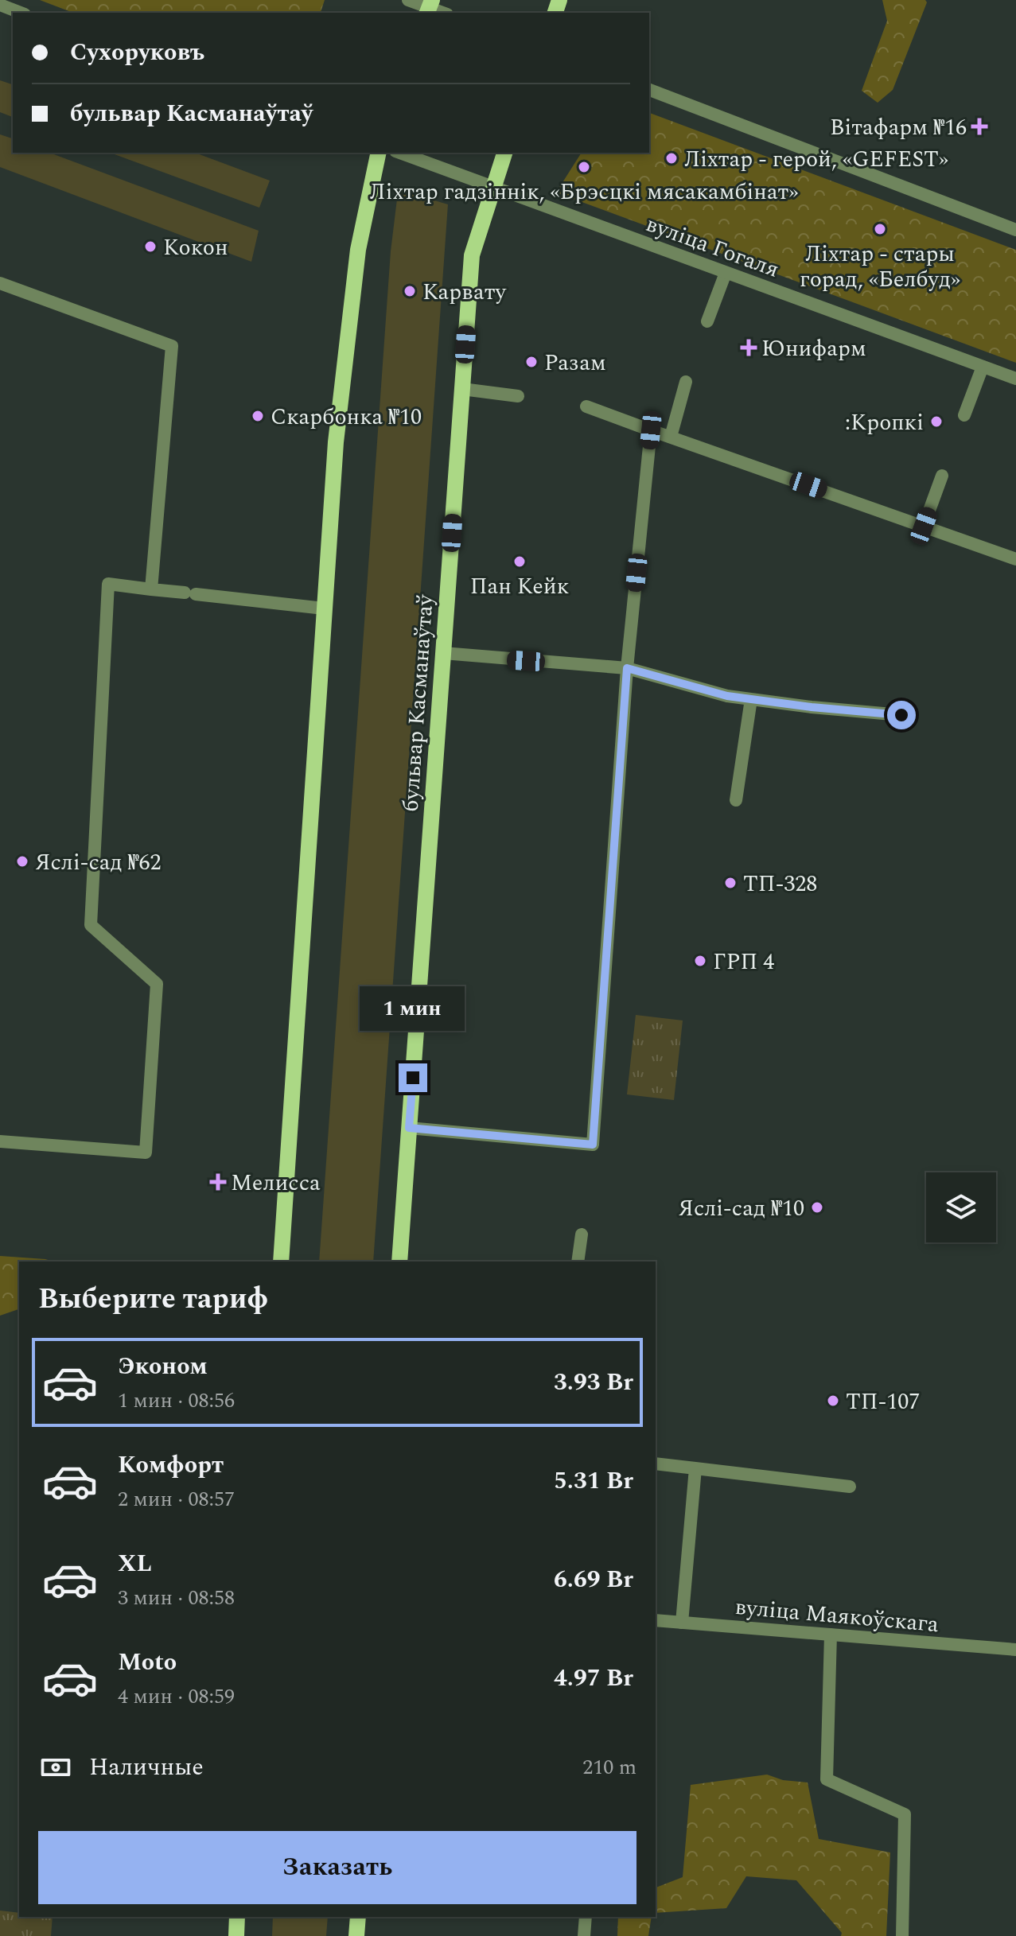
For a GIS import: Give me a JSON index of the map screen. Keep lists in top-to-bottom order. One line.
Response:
{"streets":{"main road":["бульвар Касманаўтаў"],"street":["вуліца Гогаля","вуліца Маякоўскага"]},"crossings":[["вуліца Гогаля","бульвар Касманаўтаў"]],"places":{"health":["Вітафарм №16","Юнифарм","Мелисса"],"other":["Ліхтар - герой, «GEFEST»","Ліхтар гадзіннік, «Брэсцкі мясакамбінат»","Ліхтар - стары горад, «Белбуд»","Кокон","Карвату","Разам","Скарбонка №10",":Кропкi","Пан Кейк","Яслі-сад №62","ТП-328","ГРП 4","Яслі-сад №10","ТП-107"]},"page":{"banner":["Сухоруковъ","бульвар Касманаўтаў"],"bubble":"1 мин","heading":"Выберите тариф","list":[{"name":"Эконом","note":"1 мин · 08:56","value":"3.93 Br"},{"name":"Комфорт","note":"2 мин · 08:57","value":"5.31 Br"},{"name":"XL","note":"3 мин · 08:58","value":"6.69 Br"},{"name":"Moto","note":"4 мин · 08:59","value":"4.97 Br"}],"pay":["Наличные","210 m"],"buttons":"Заказать"}}
